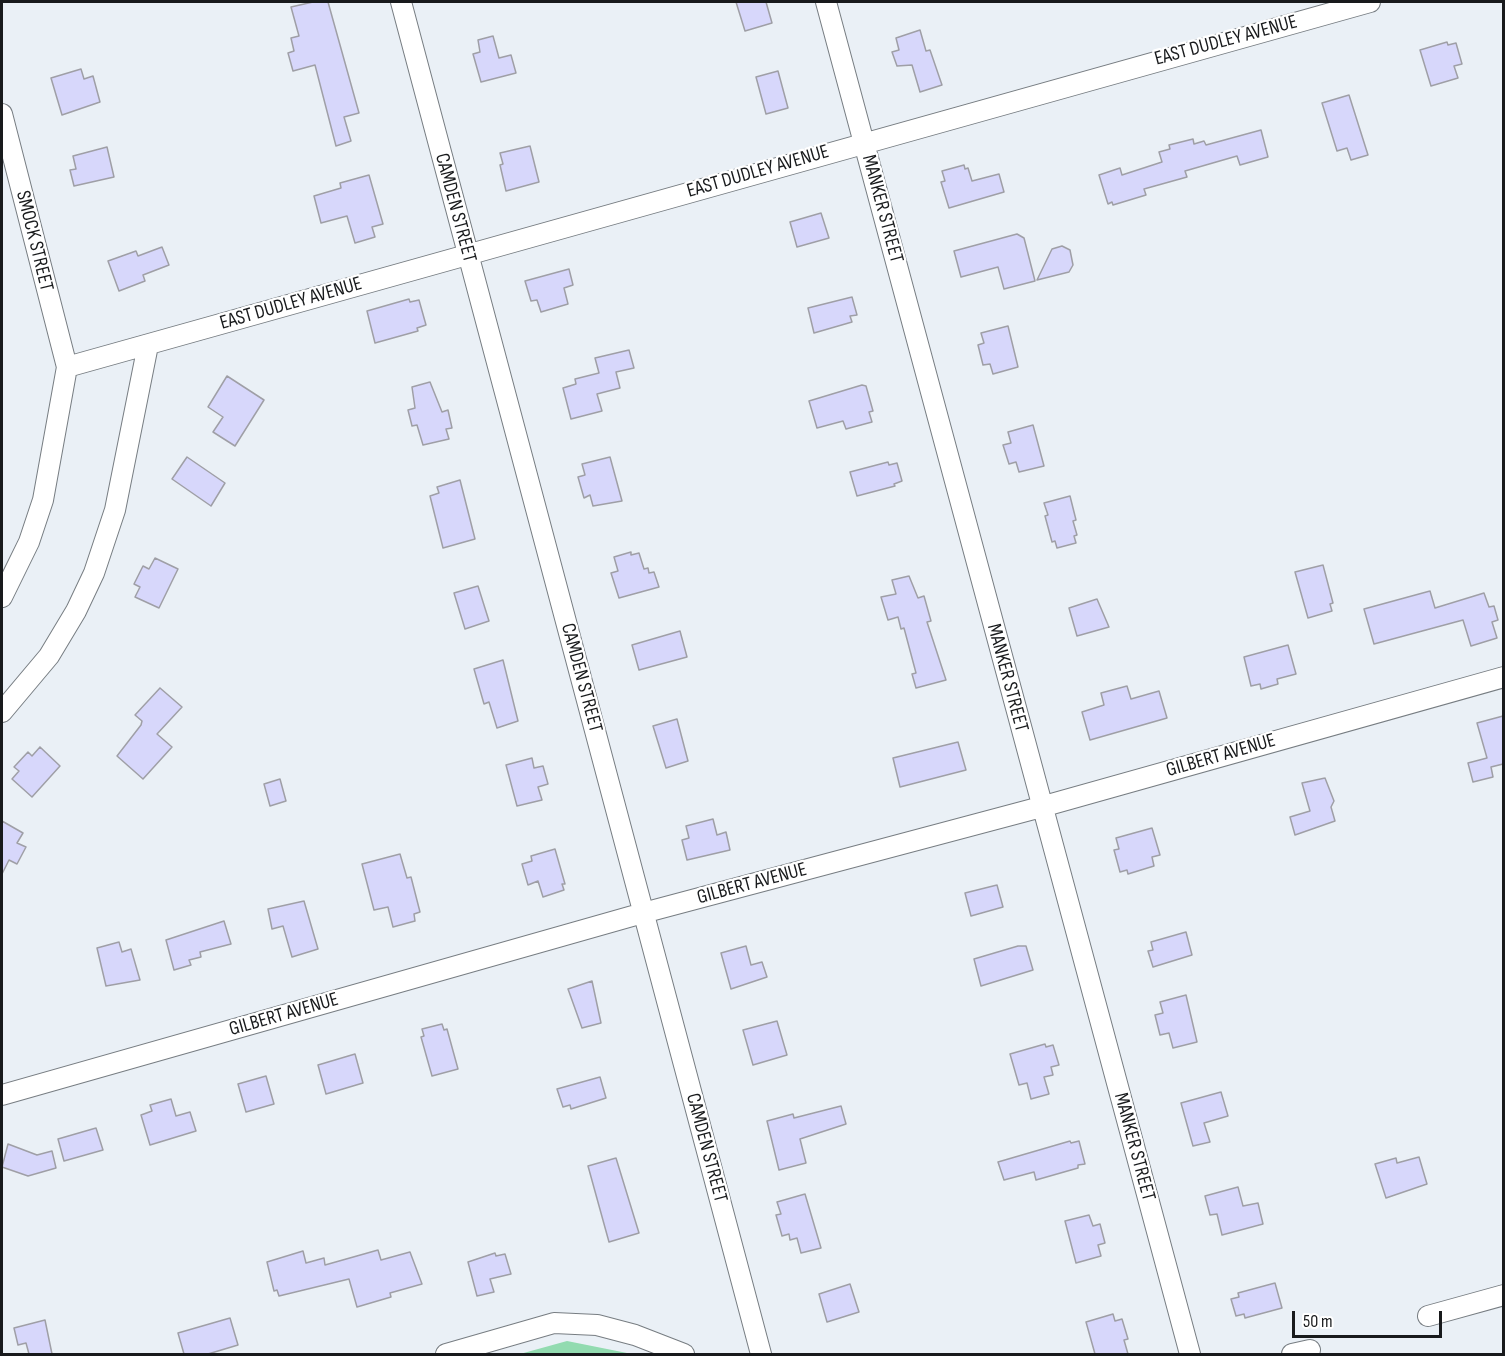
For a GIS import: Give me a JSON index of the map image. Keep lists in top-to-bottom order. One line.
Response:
{"streets":{"street":["EAST DUDLEY AVENUE","CAMDEN STREET","MANKER STREET","SMOCK STREET","GILBERT AVENUE"]},"crossings":[["EAST DUDLEY AVENUE","CAMDEN STREET"],["EAST DUDLEY AVENUE","MANKER STREET"],["EAST DUDLEY AVENUE","SMOCK STREET"],["CAMDEN STREET","GILBERT AVENUE"],["MANKER STREET","GILBERT AVENUE"]],"scale_bar":"50 m"}
